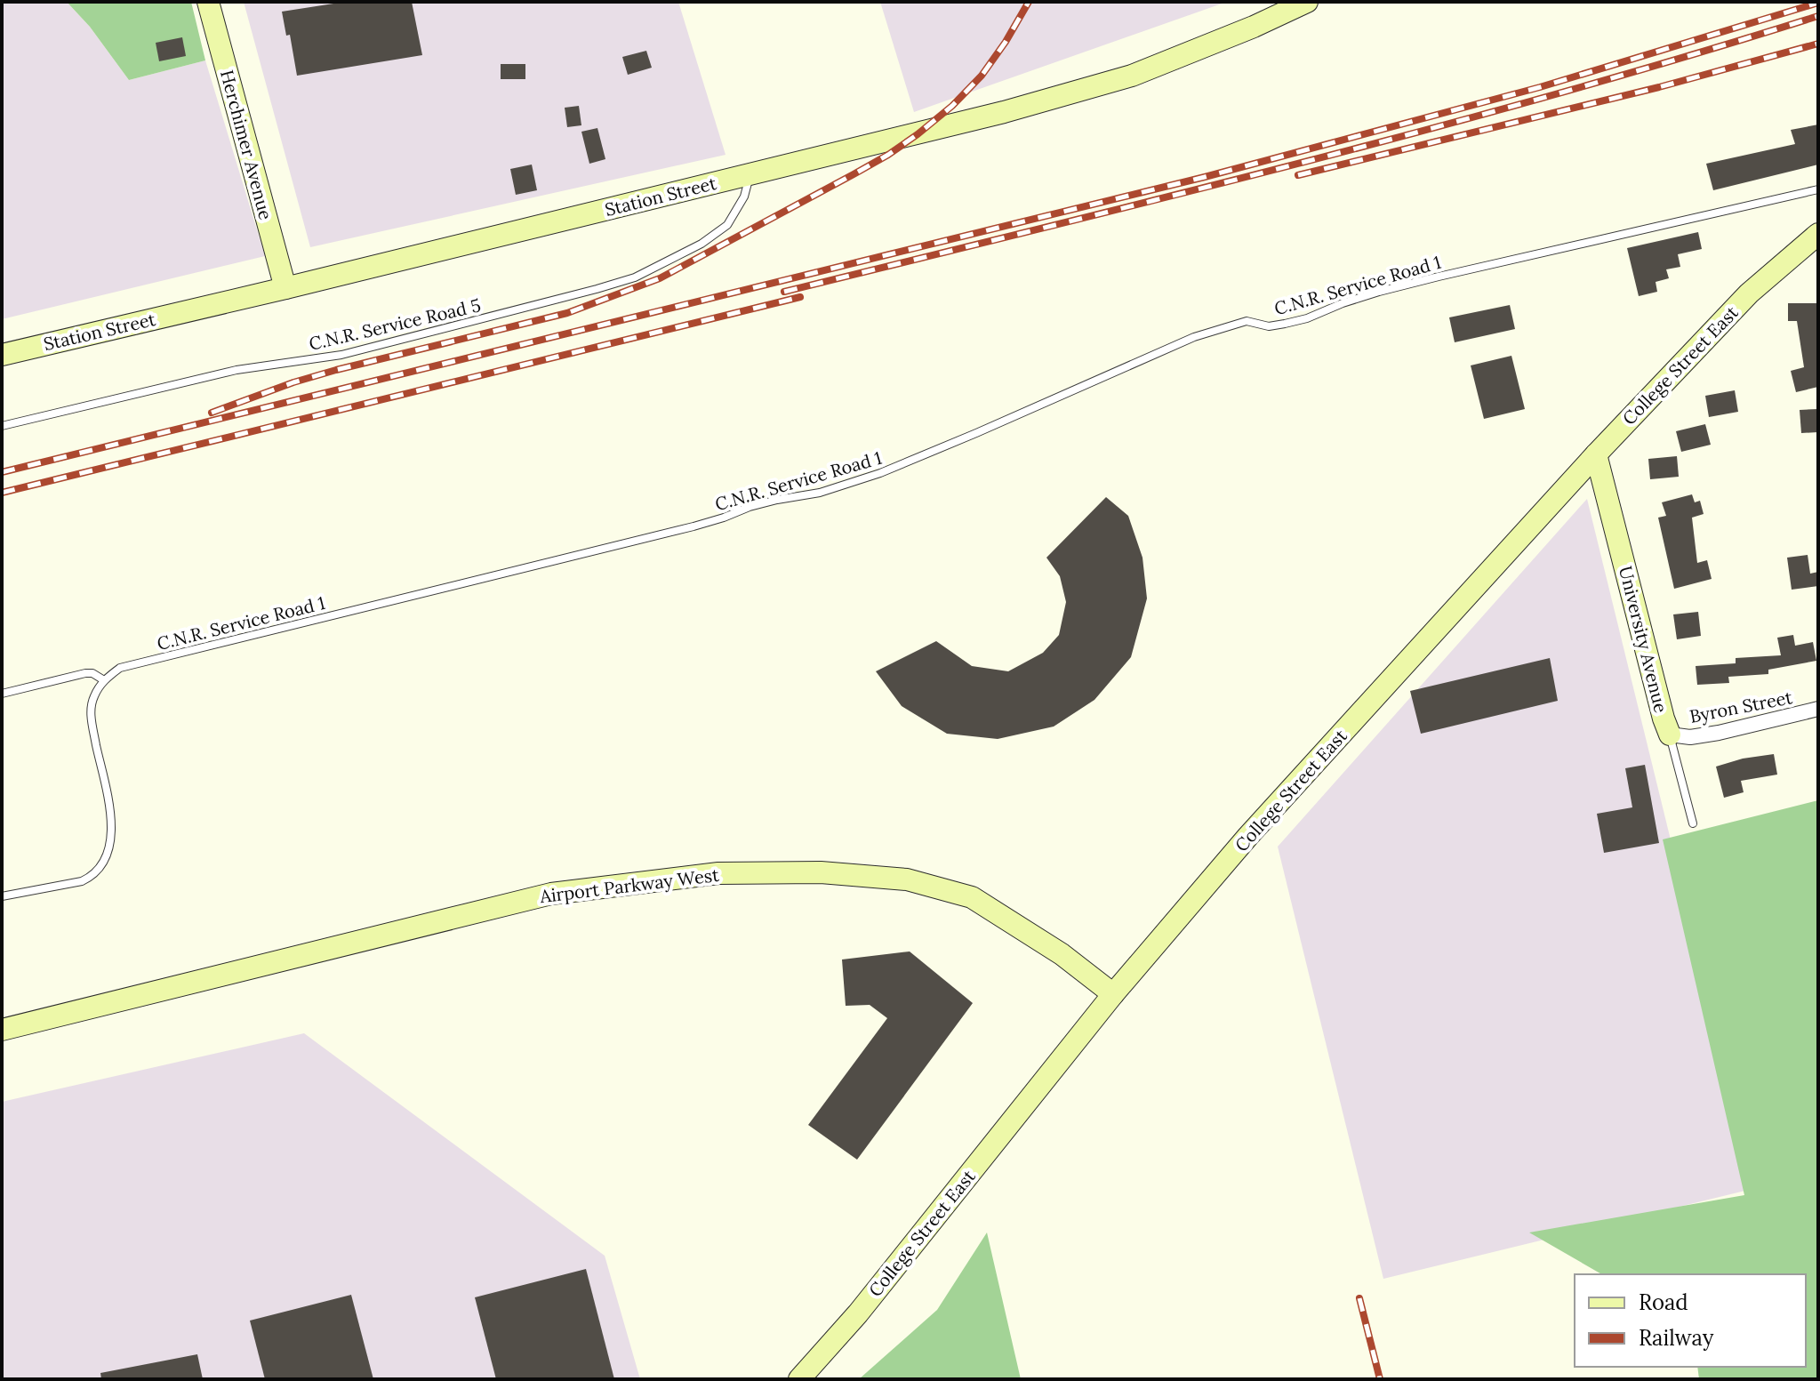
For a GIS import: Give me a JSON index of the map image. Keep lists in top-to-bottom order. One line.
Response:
{"streets":{"street":["Herchimer Avenue","Station Street","College Street East","University Avenue","Byron Street","Airport Parkway West"],"lane":["C.N.R. Service Road 1","C.N.R. Service Road 5"]},"crossings":[["Herchimer Avenue","Station Street"],["Station Street","C.N.R. Service Road 5"],["College Street East","University Avenue"],["College Street East","Airport Parkway West"],["University Avenue","Byron Street"]],"legend":["Road","Railway"]}
